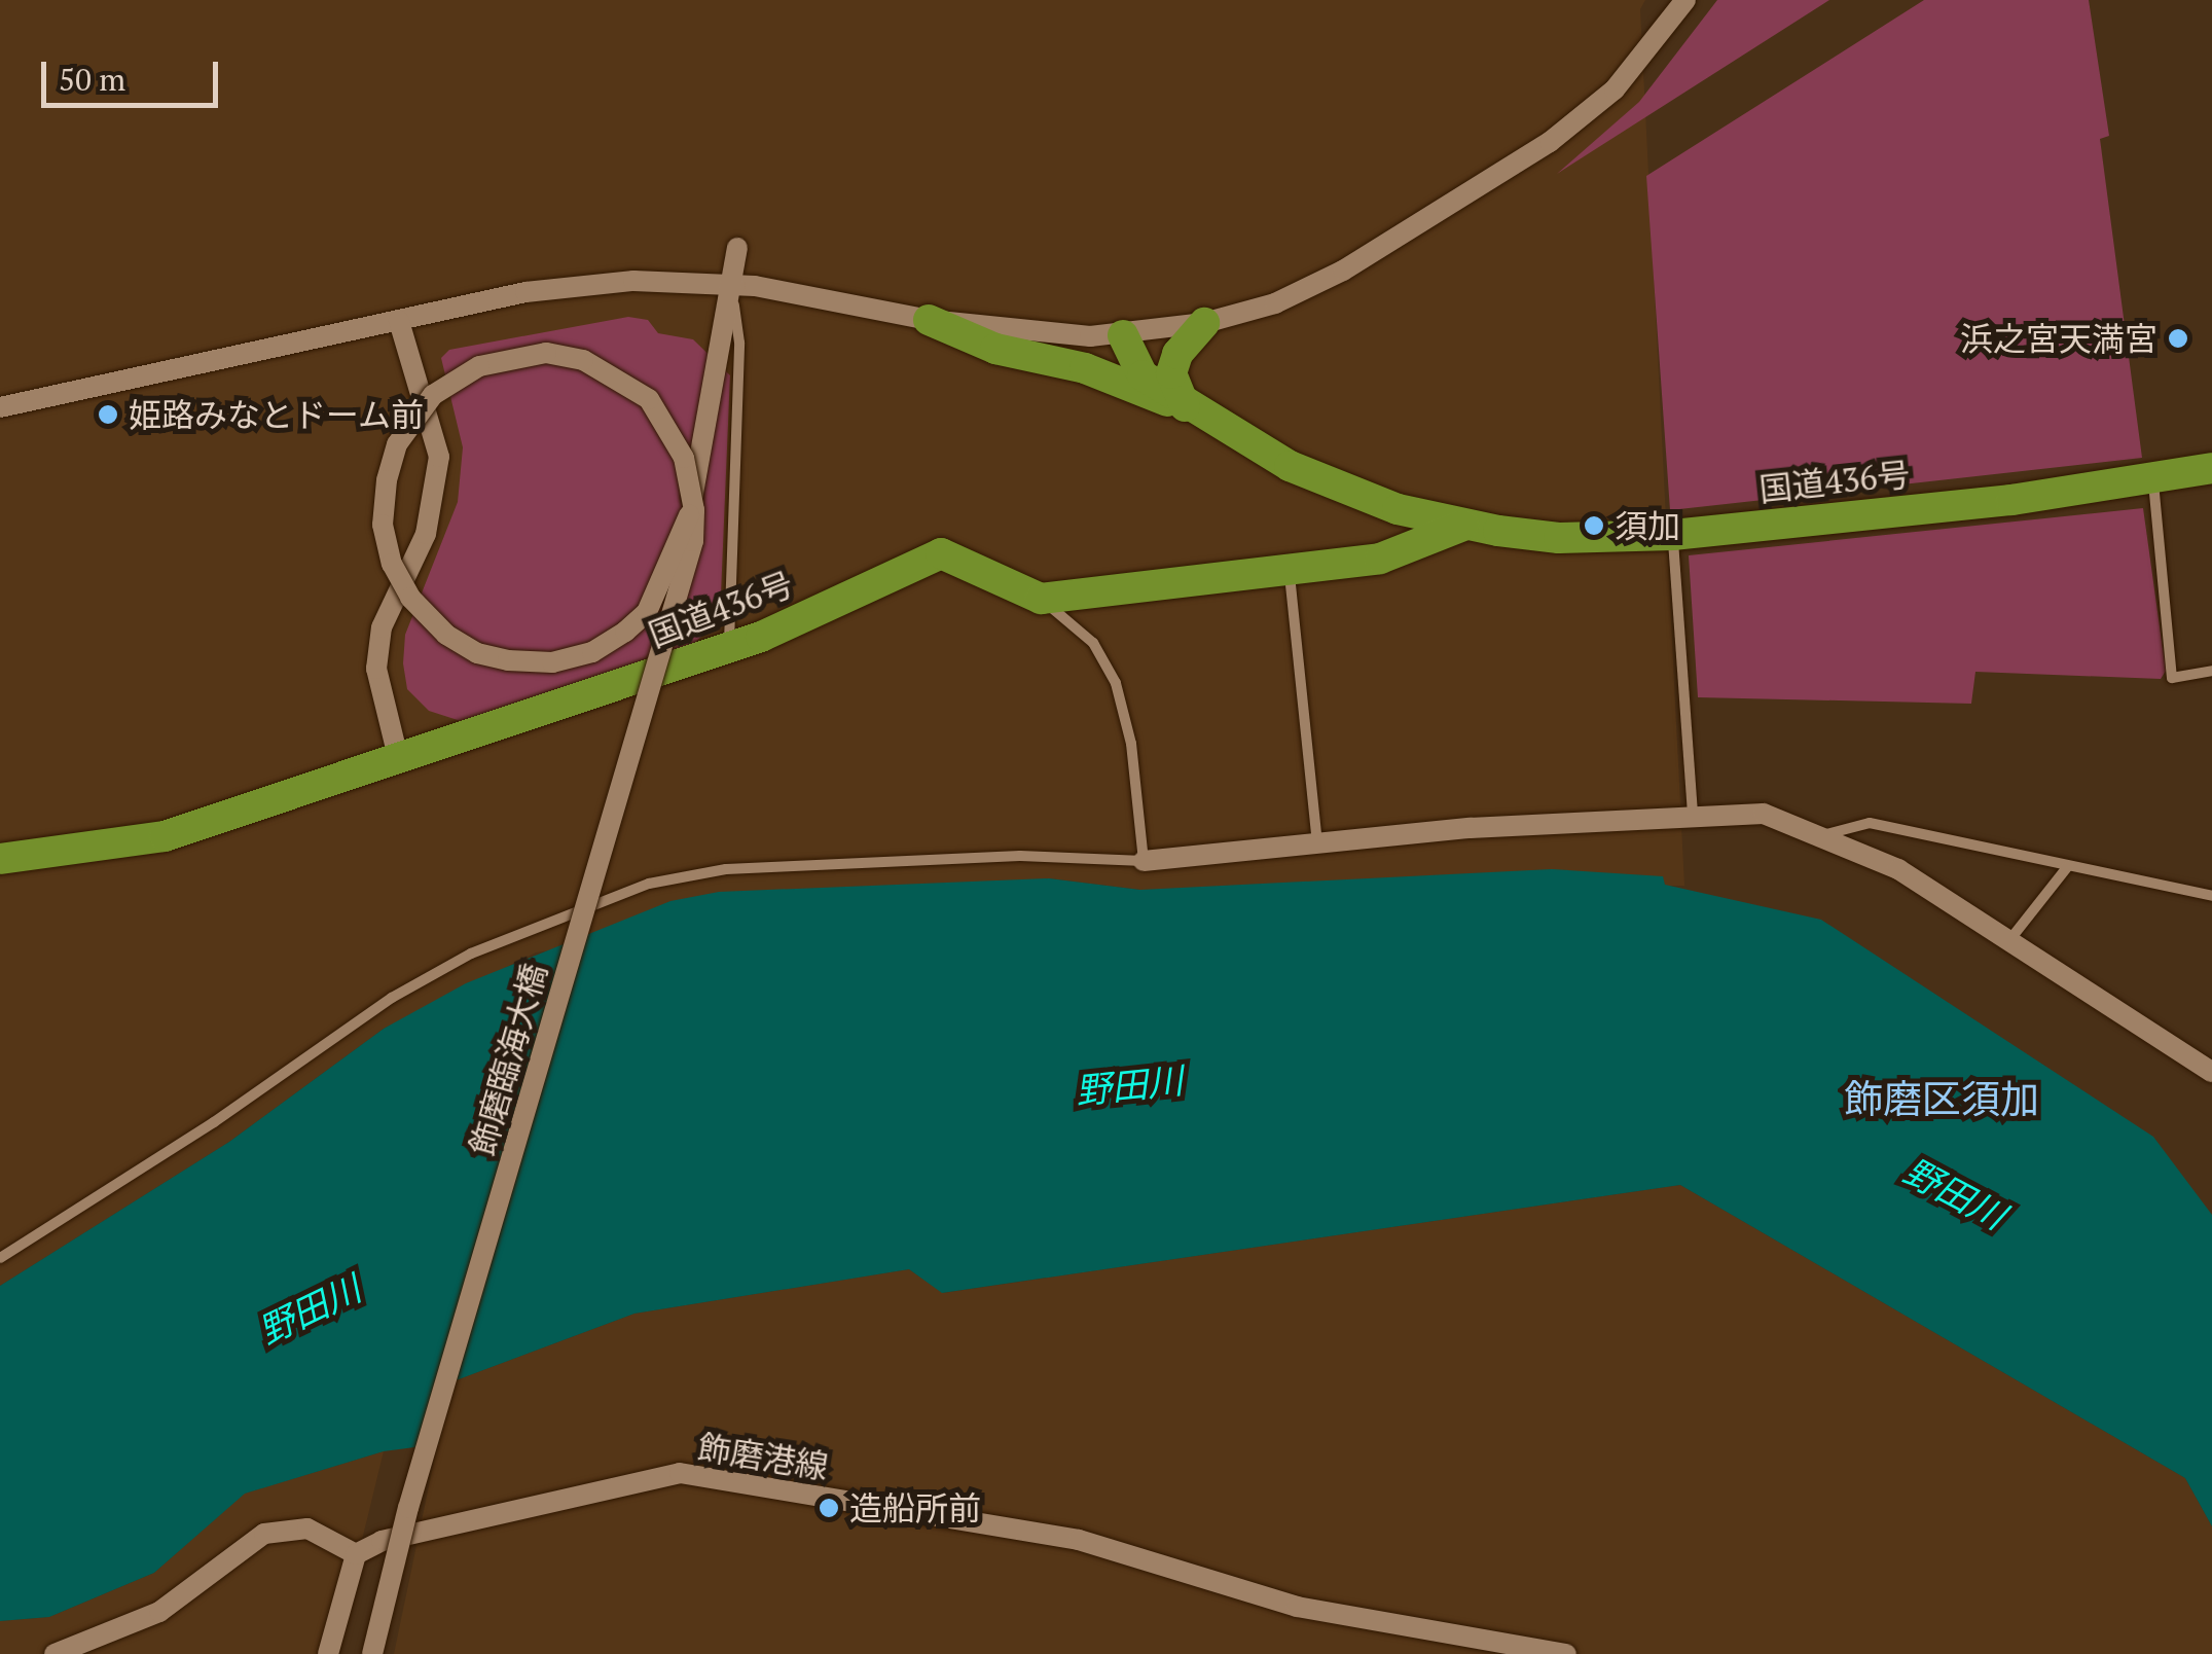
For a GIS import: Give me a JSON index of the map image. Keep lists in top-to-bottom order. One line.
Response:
{"streets":{"highway":["国道436号"],"street":["飾磨臨海大橋","飾磨港線"]},"districts":["飾磨区須加"],"water":["野田川"],"places":["浜之宮天満宮","姫路みなとドーム前","須加","造船所前"],"scale_bar":"50 m"}
